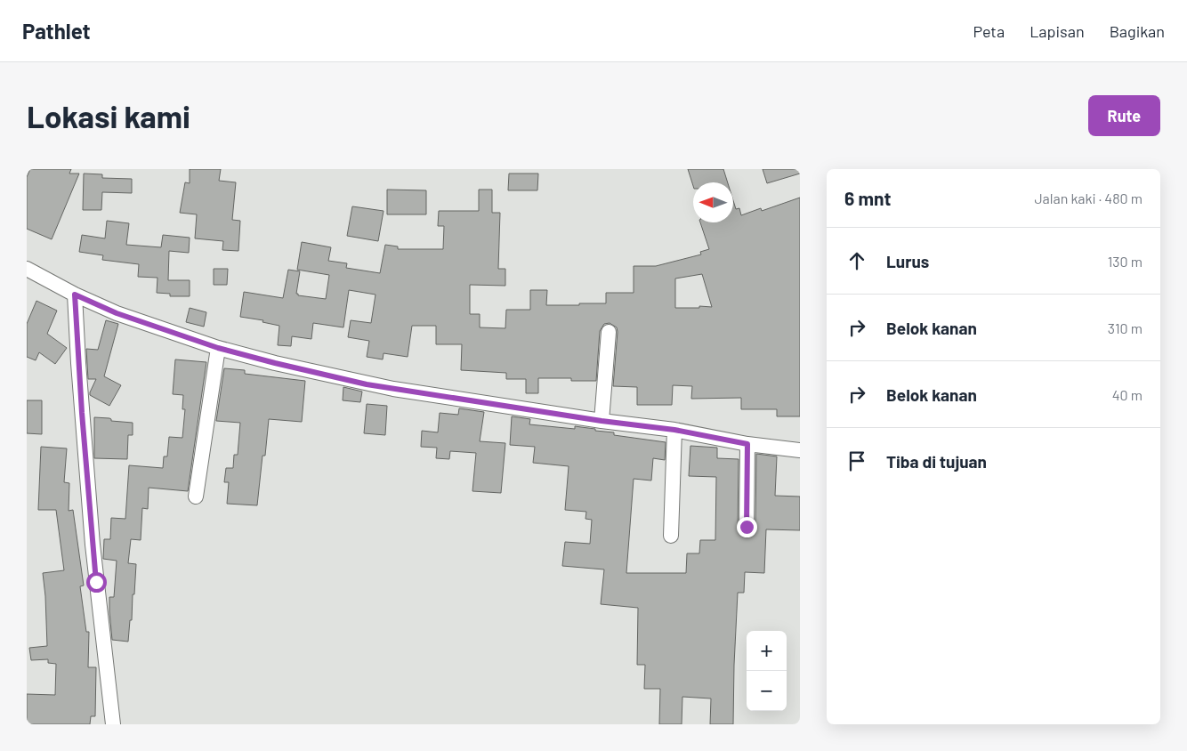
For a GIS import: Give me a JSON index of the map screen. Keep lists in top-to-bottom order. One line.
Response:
{"north":"left","page":{"header":"Pathlet","nav":["Peta","Lapisan","Bagikan"],"buttons":"Rute","title":"Lokasi kami","heading":["6 mnt","Jalan kaki · 480 m"],"list":[["Lurus","130 m"],["Belok kanan","310 m"],["Belok kanan","40 m"],"Tiba di tujuan"],"map_buttons":["+","−"]}}
